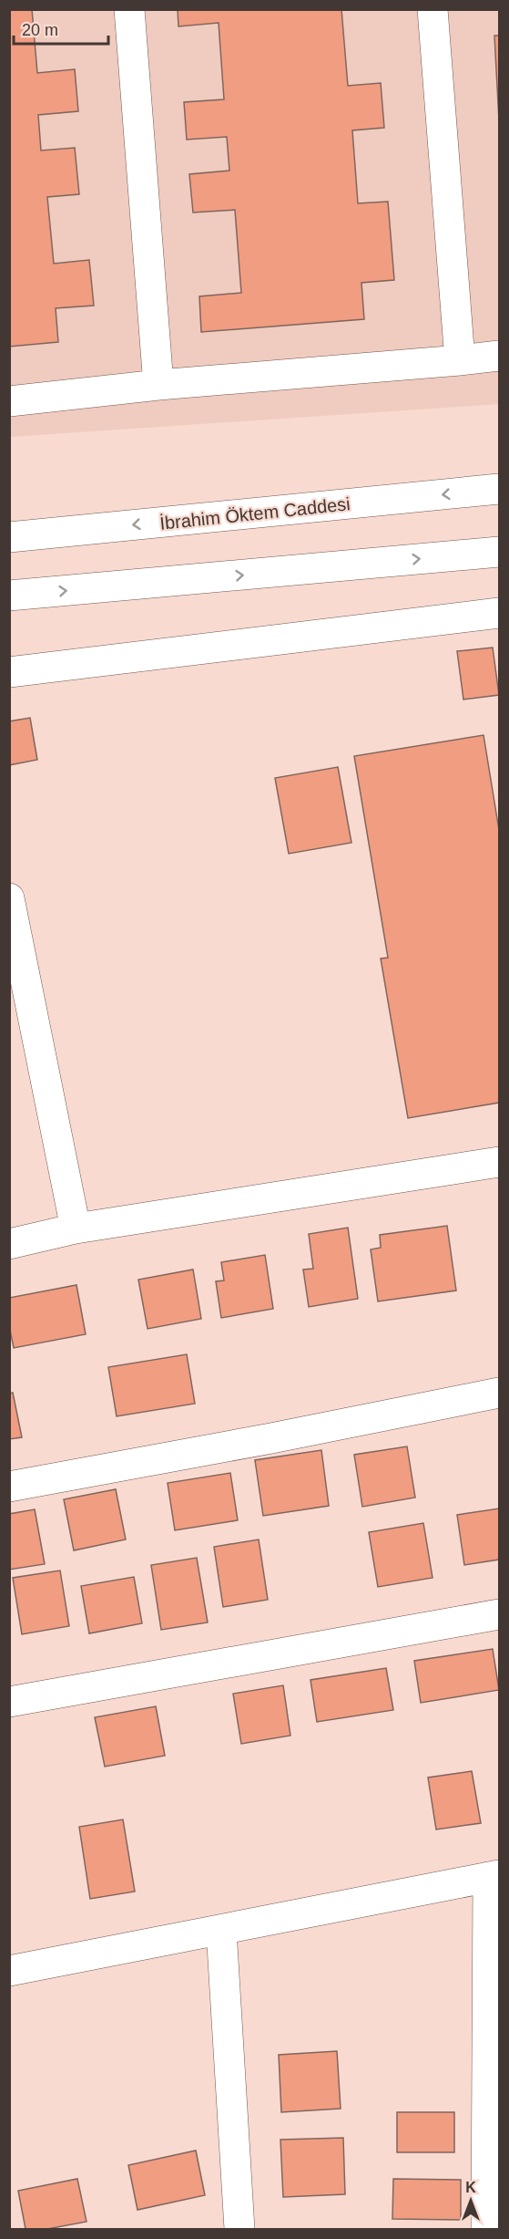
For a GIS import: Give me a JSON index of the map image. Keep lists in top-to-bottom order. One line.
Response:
{"streets":{"street":["İbrahim Öktem Caddesi"]},"scale_bar":"20 m","north":"top"}
